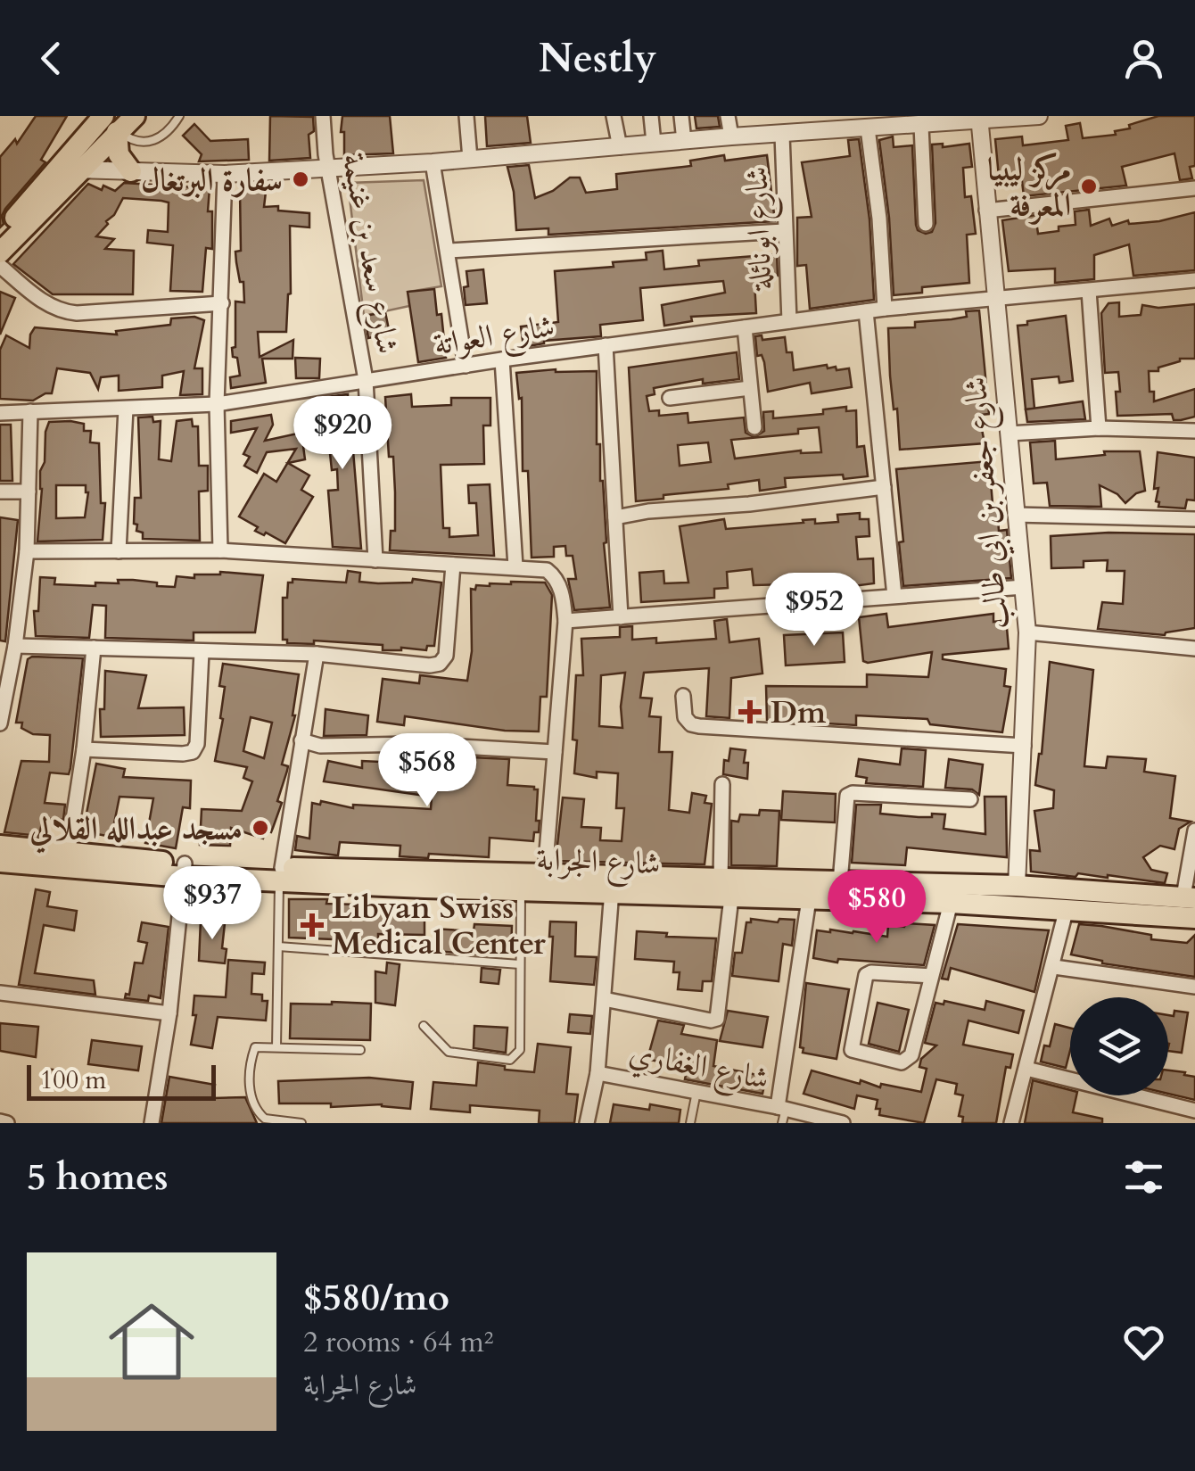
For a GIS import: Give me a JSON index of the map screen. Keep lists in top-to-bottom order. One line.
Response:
{"streets":{"main road":["شارع الجرابة"],"street":["شارع ابونائلة","شارع سعد بن غنيمة","شارع العواتة","شارع جعفر بن ابي طالب","شارع الغفاري"]},"crossings":[["شارع ابونائلة","شارع العواتة"],["شارع سعد بن غنيمة","شارع العواتة"],["شارع العواتة","شارع جعفر بن ابي طالب"],["شارع جعفر بن ابي طالب","شارع الجرابة"]],"places":{"other":["سفارة البرتغال","مركز ليبيا المعرفة","مسجد عبدالله القلالي"],"health":["Dm","Libyan Swiss Medical Center"]},"scale_bar":"100 m","page":{"header":"Nestly","price":["$920","$952","$568","$937","$580"],"scale":"100 m","heading":"5 homes","list":[{"name":"$580/mo","note":"2 rooms · 64 m² · شارع الجرابة"}]}}
